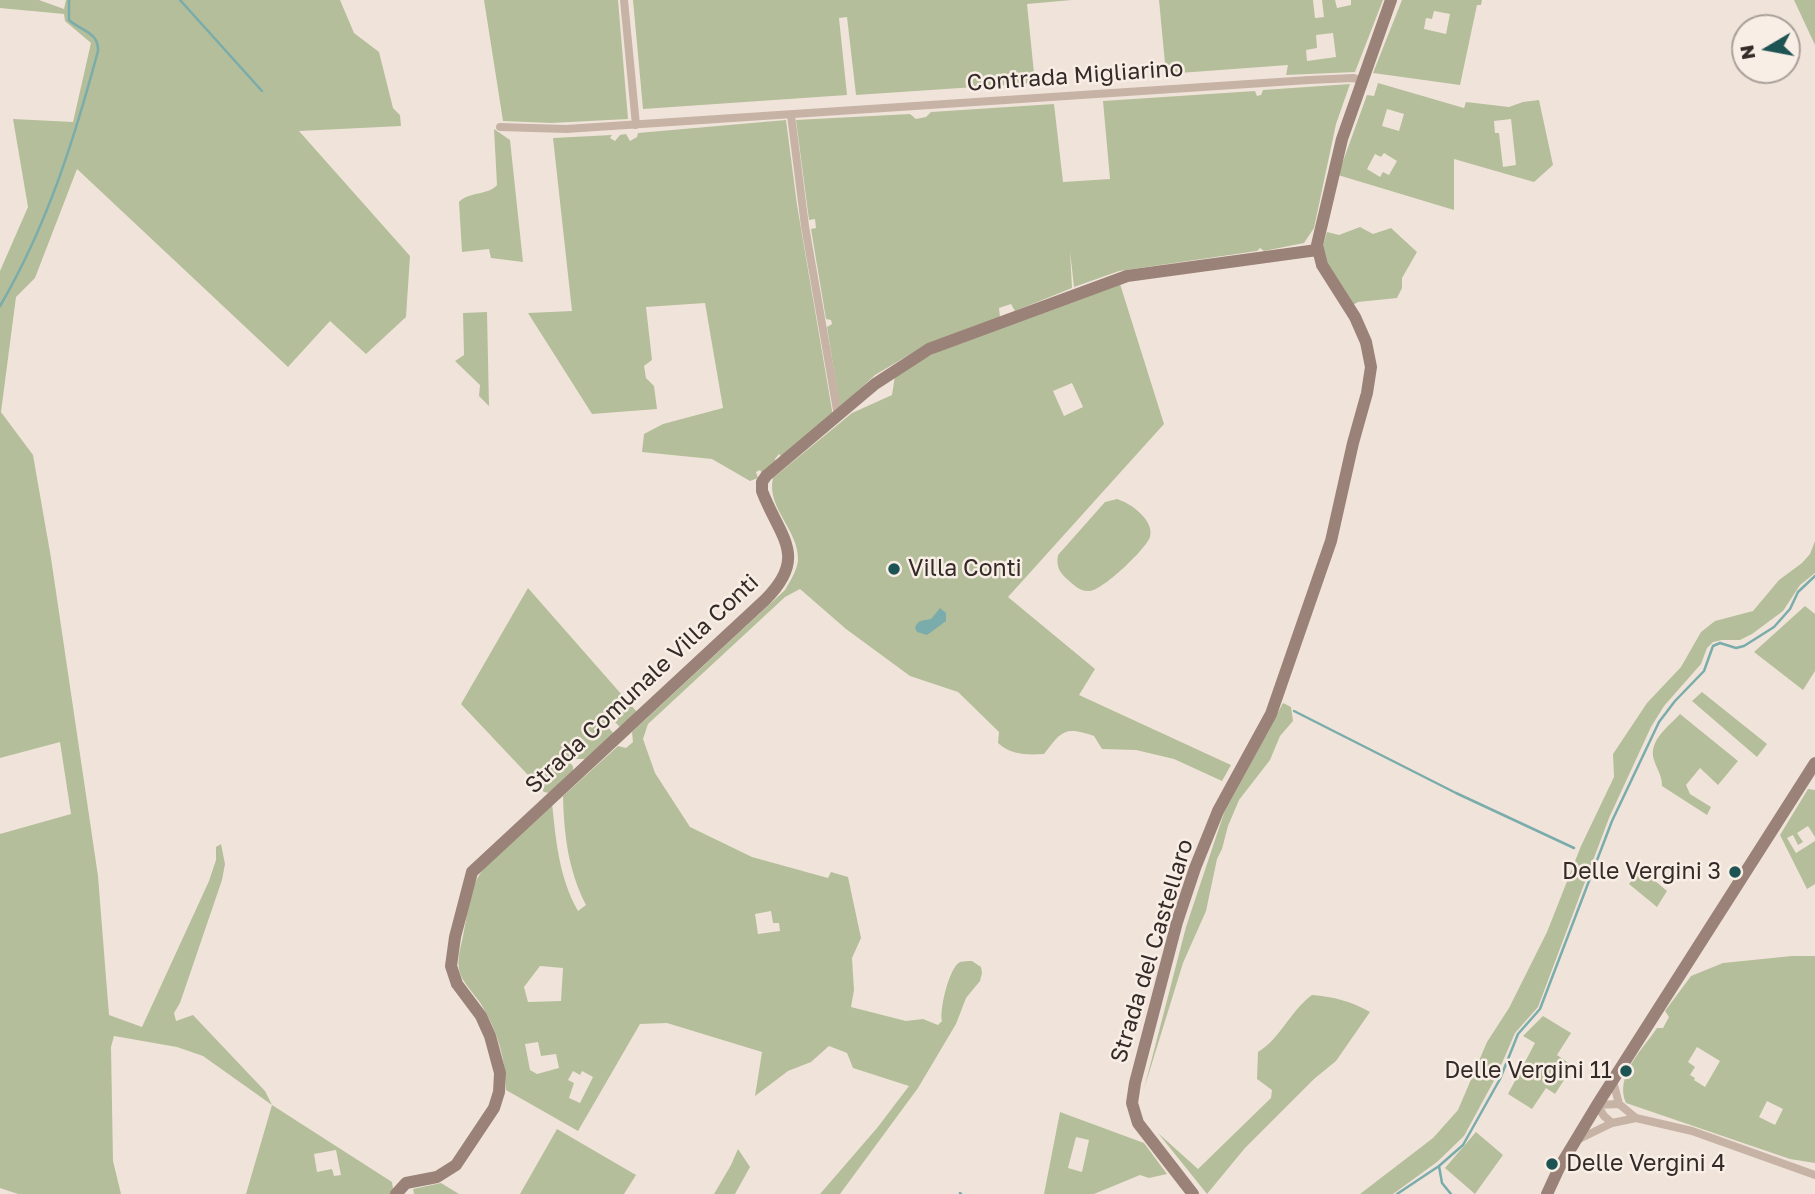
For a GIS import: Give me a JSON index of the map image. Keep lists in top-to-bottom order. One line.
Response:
{"streets":{"street":["Contrada Migliarino","Strada Comunale Villa Conti","Strada del Castellaro"]},"crossings":[["Strada Comunale Villa Conti","Strada del Castellaro"]],"places":["Villa Conti","Delle Vergini 3","Delle Vergini 11","Delle Vergini 4"],"north":"left"}
